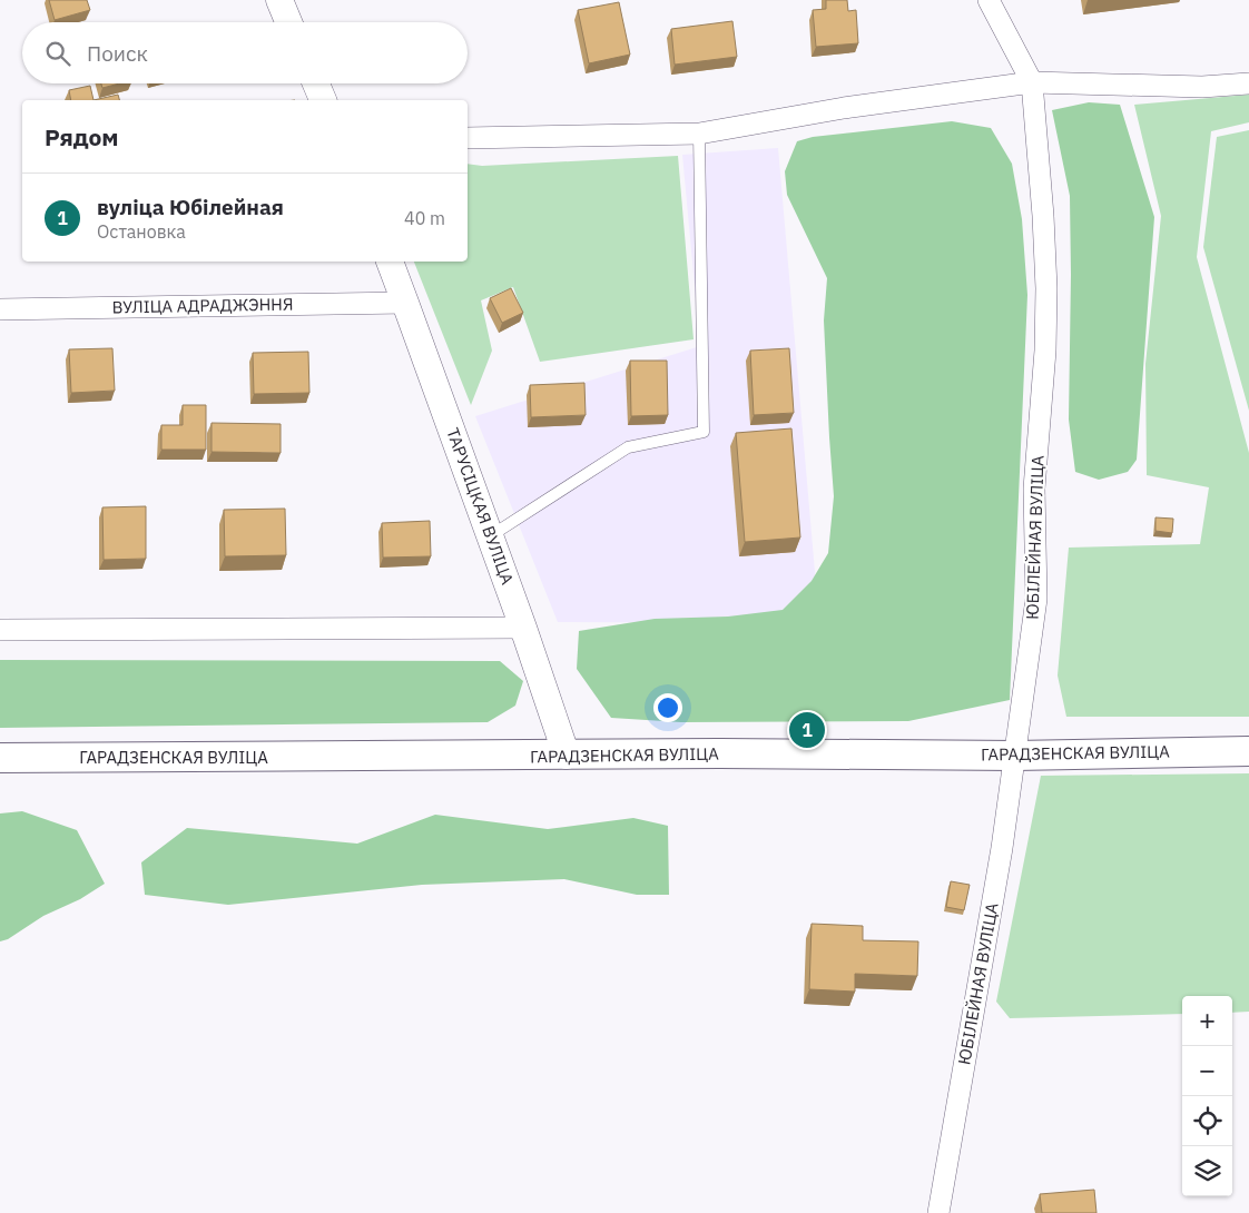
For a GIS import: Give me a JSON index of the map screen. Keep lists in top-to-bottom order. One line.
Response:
{"streets":{"main road":["ГАРАДЗЕНСКАЯ ВУЛІЦА"],"street":["ВУЛІЦА АДРАДЖЭННЯ","ТАРУСІЦКАЯ ВУЛІЦА","ЮБІЛЕЙНАЯ ВУЛІЦА"]},"crossings":[["ВУЛІЦА АДРАДЖЭННЯ","ТАРУСІЦКАЯ ВУЛІЦА"],["ТАРУСІЦКАЯ ВУЛІЦА","ГАРАДЗЕНСКАЯ ВУЛІЦА"],["ЮБІЛЕЙНАЯ ВУЛІЦА","ГАРАДЗЕНСКАЯ ВУЛІЦА"]],"page":{"search":"Поиск","heading":"Рядом","list":[{"mark":"1","name":"вуліца Юбілейная","note":"Остановка","value":"40 m"}],"pins":"1","map_buttons":["+","−"]}}
